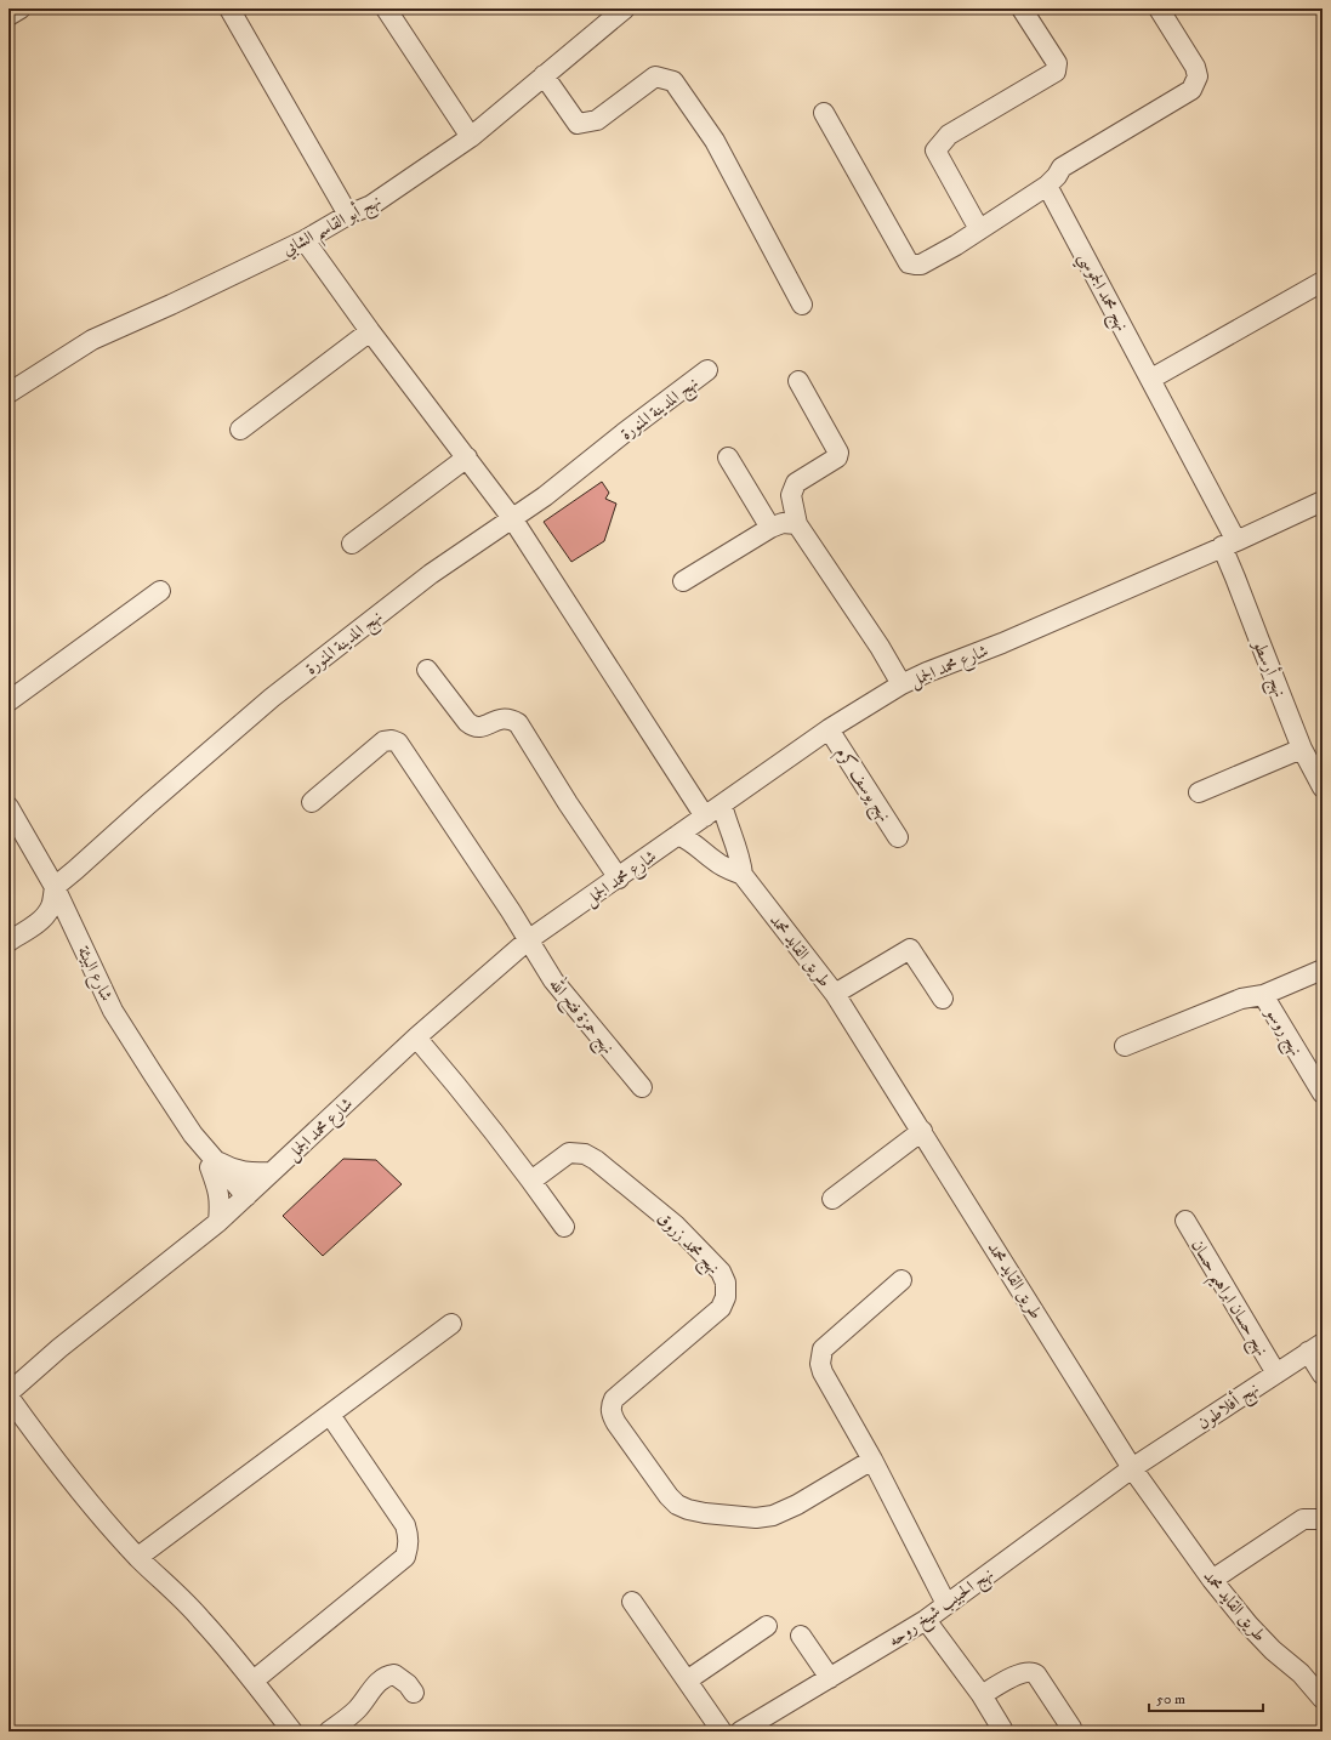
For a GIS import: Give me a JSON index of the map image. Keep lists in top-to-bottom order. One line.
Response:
{"streets":{"street":["نهج أبو القاسم الشابي","نهج محمد الجموسي","نهج المدينة المنورة","شارع محمد الجمل","نهج أرسطو","نهج يوسف كرم","طريق القايد محمد","شارع البيئة","نهج حمزة فتح الله","نهج روسو","نهج محمد زروق","نهج حسان ابراهيم حسان","نهج أفلاطون","نهج الحبيب شيخ روحه"]},"crossings":[["نهج محمد الجموسي","شارع محمد الجمل"],["نهج محمد الجموسي","نهج أرسطو"],["نهج المدينة المنورة","شارع البيئة"],["شارع محمد الجمل","نهج أرسطو"],["شارع محمد الجمل","نهج يوسف كرم"],["شارع محمد الجمل","طريق القايد محمد"],["شارع محمد الجمل","شارع البيئة"],["شارع محمد الجمل","نهج حمزة فتح الله"],["طريق القايد محمد","نهج أفلاطون"],["طريق القايد محمد","نهج الحبيب شيخ روحه"],["نهج حسان ابراهيم حسان","نهج أفلاطون"],["نهج أفلاطون","نهج الحبيب شيخ روحه"]],"scale_bar":"50 m"}
